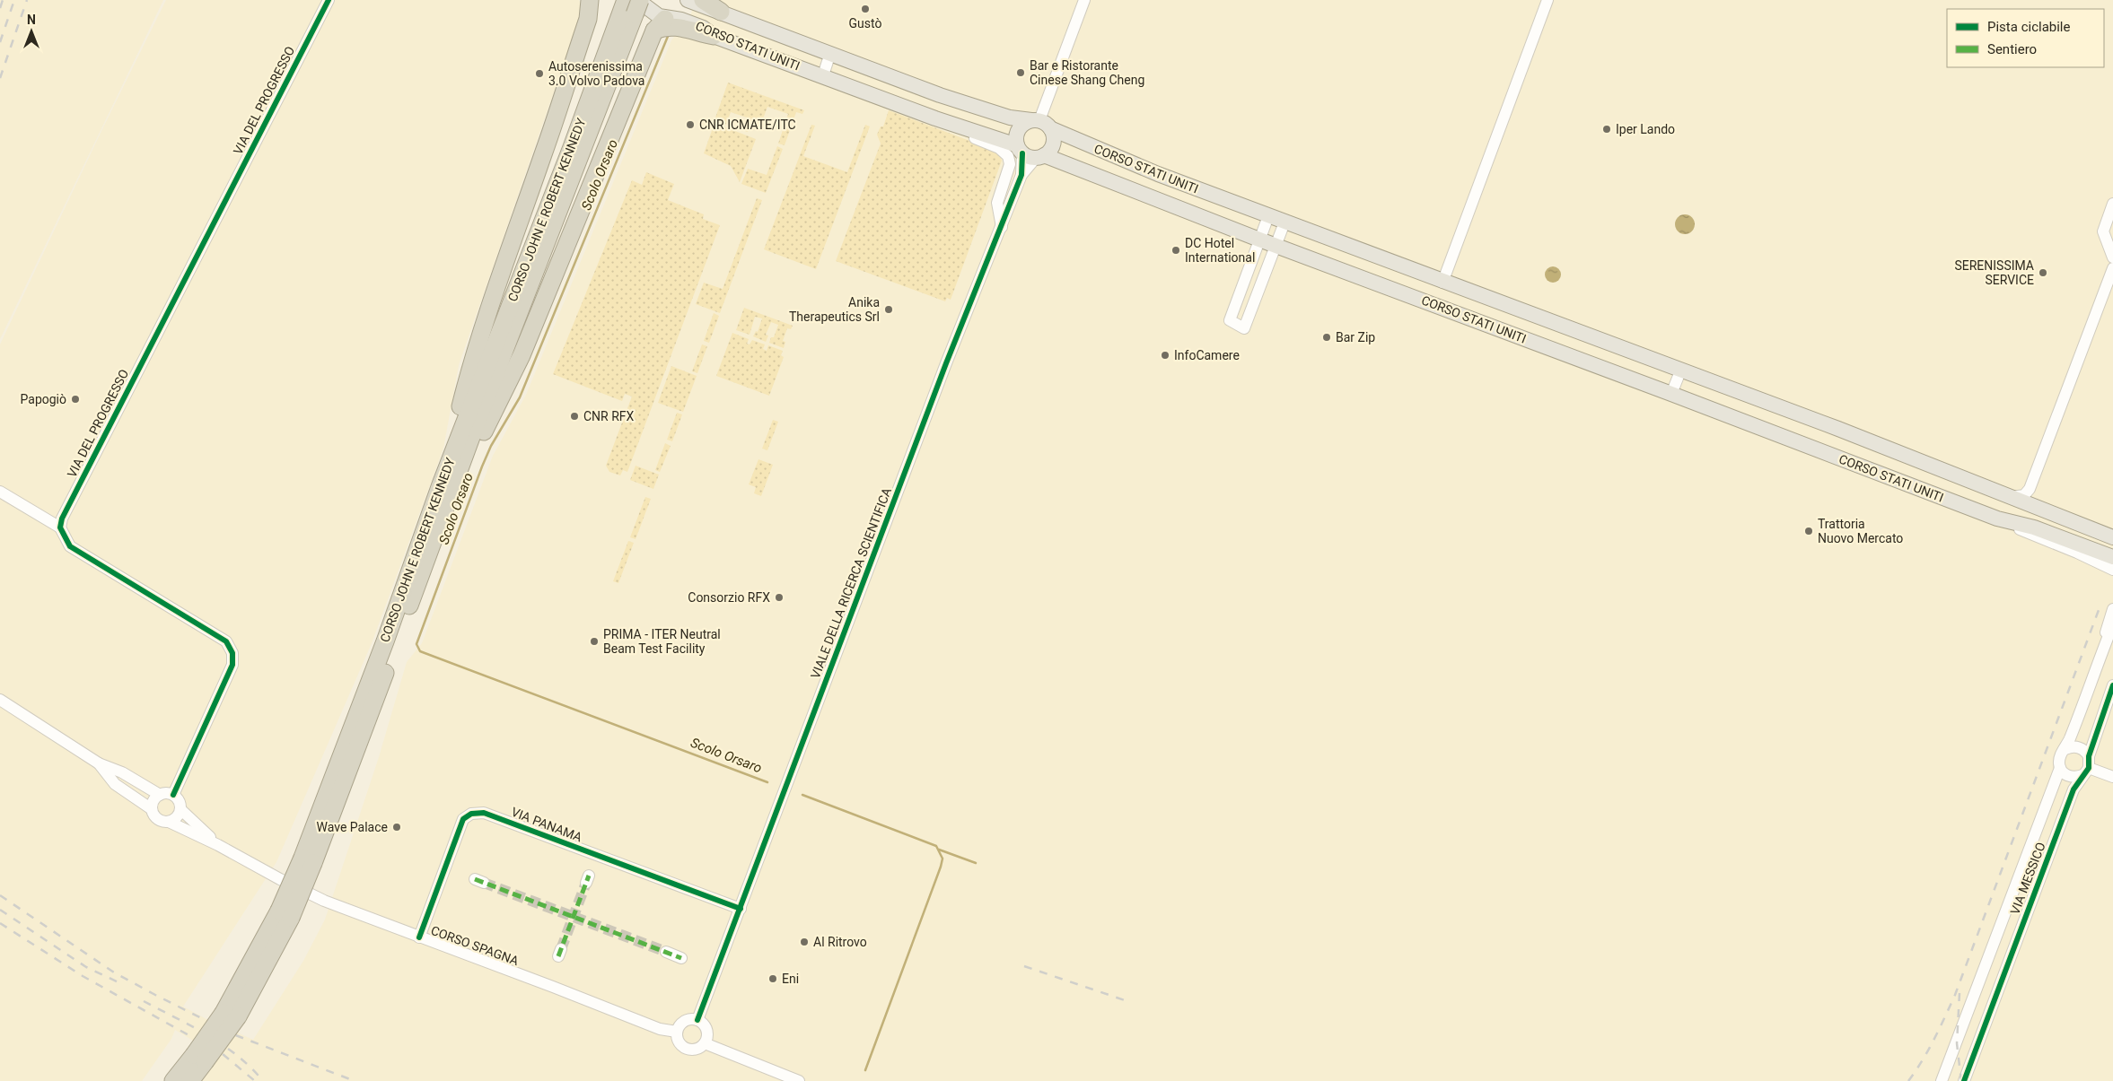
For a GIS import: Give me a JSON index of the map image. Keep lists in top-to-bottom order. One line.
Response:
{"streets":{"highway":["CORSO JOHN E ROBERT KENNEDY"],"main road":["CORSO STATI UNITI"],"street":["VIA DEL PROGRESSO","VIALE DELLA RICERCA SCIENTIFICA","VIA PANAMA","VIA MESSICO","CORSO SPAGNA"]},"crossings":[["CORSO STATI UNITI","VIALE DELLA RICERCA SCIENTIFICA"],["VIALE DELLA RICERCA SCIENTIFICA","VIA PANAMA"],["VIALE DELLA RICERCA SCIENTIFICA","CORSO SPAGNA"],["VIA PANAMA","CORSO SPAGNA"]],"water":["Scolo Orsaro"],"places":["Gustò","Bar e Ristorante Cinese Shang Cheng","Autoserenissima 3.0 Volvo Padova","CNR ICMATE/ITC","Iper Lando","DC Hotel International","SERENISSIMA SERVICE","Anika Therapeutics Srl","Bar Zip","InfoCamere","Papogiò","CNR RFX","Trattoria Nuovo Mercato","Consorzio RFX","PRIMA - ITER Neutral Beam Test Facility","Wave Palace","Al Ritrovo","Eni"],"legend":["Pista ciclabile","Sentiero"],"north":"top"}
